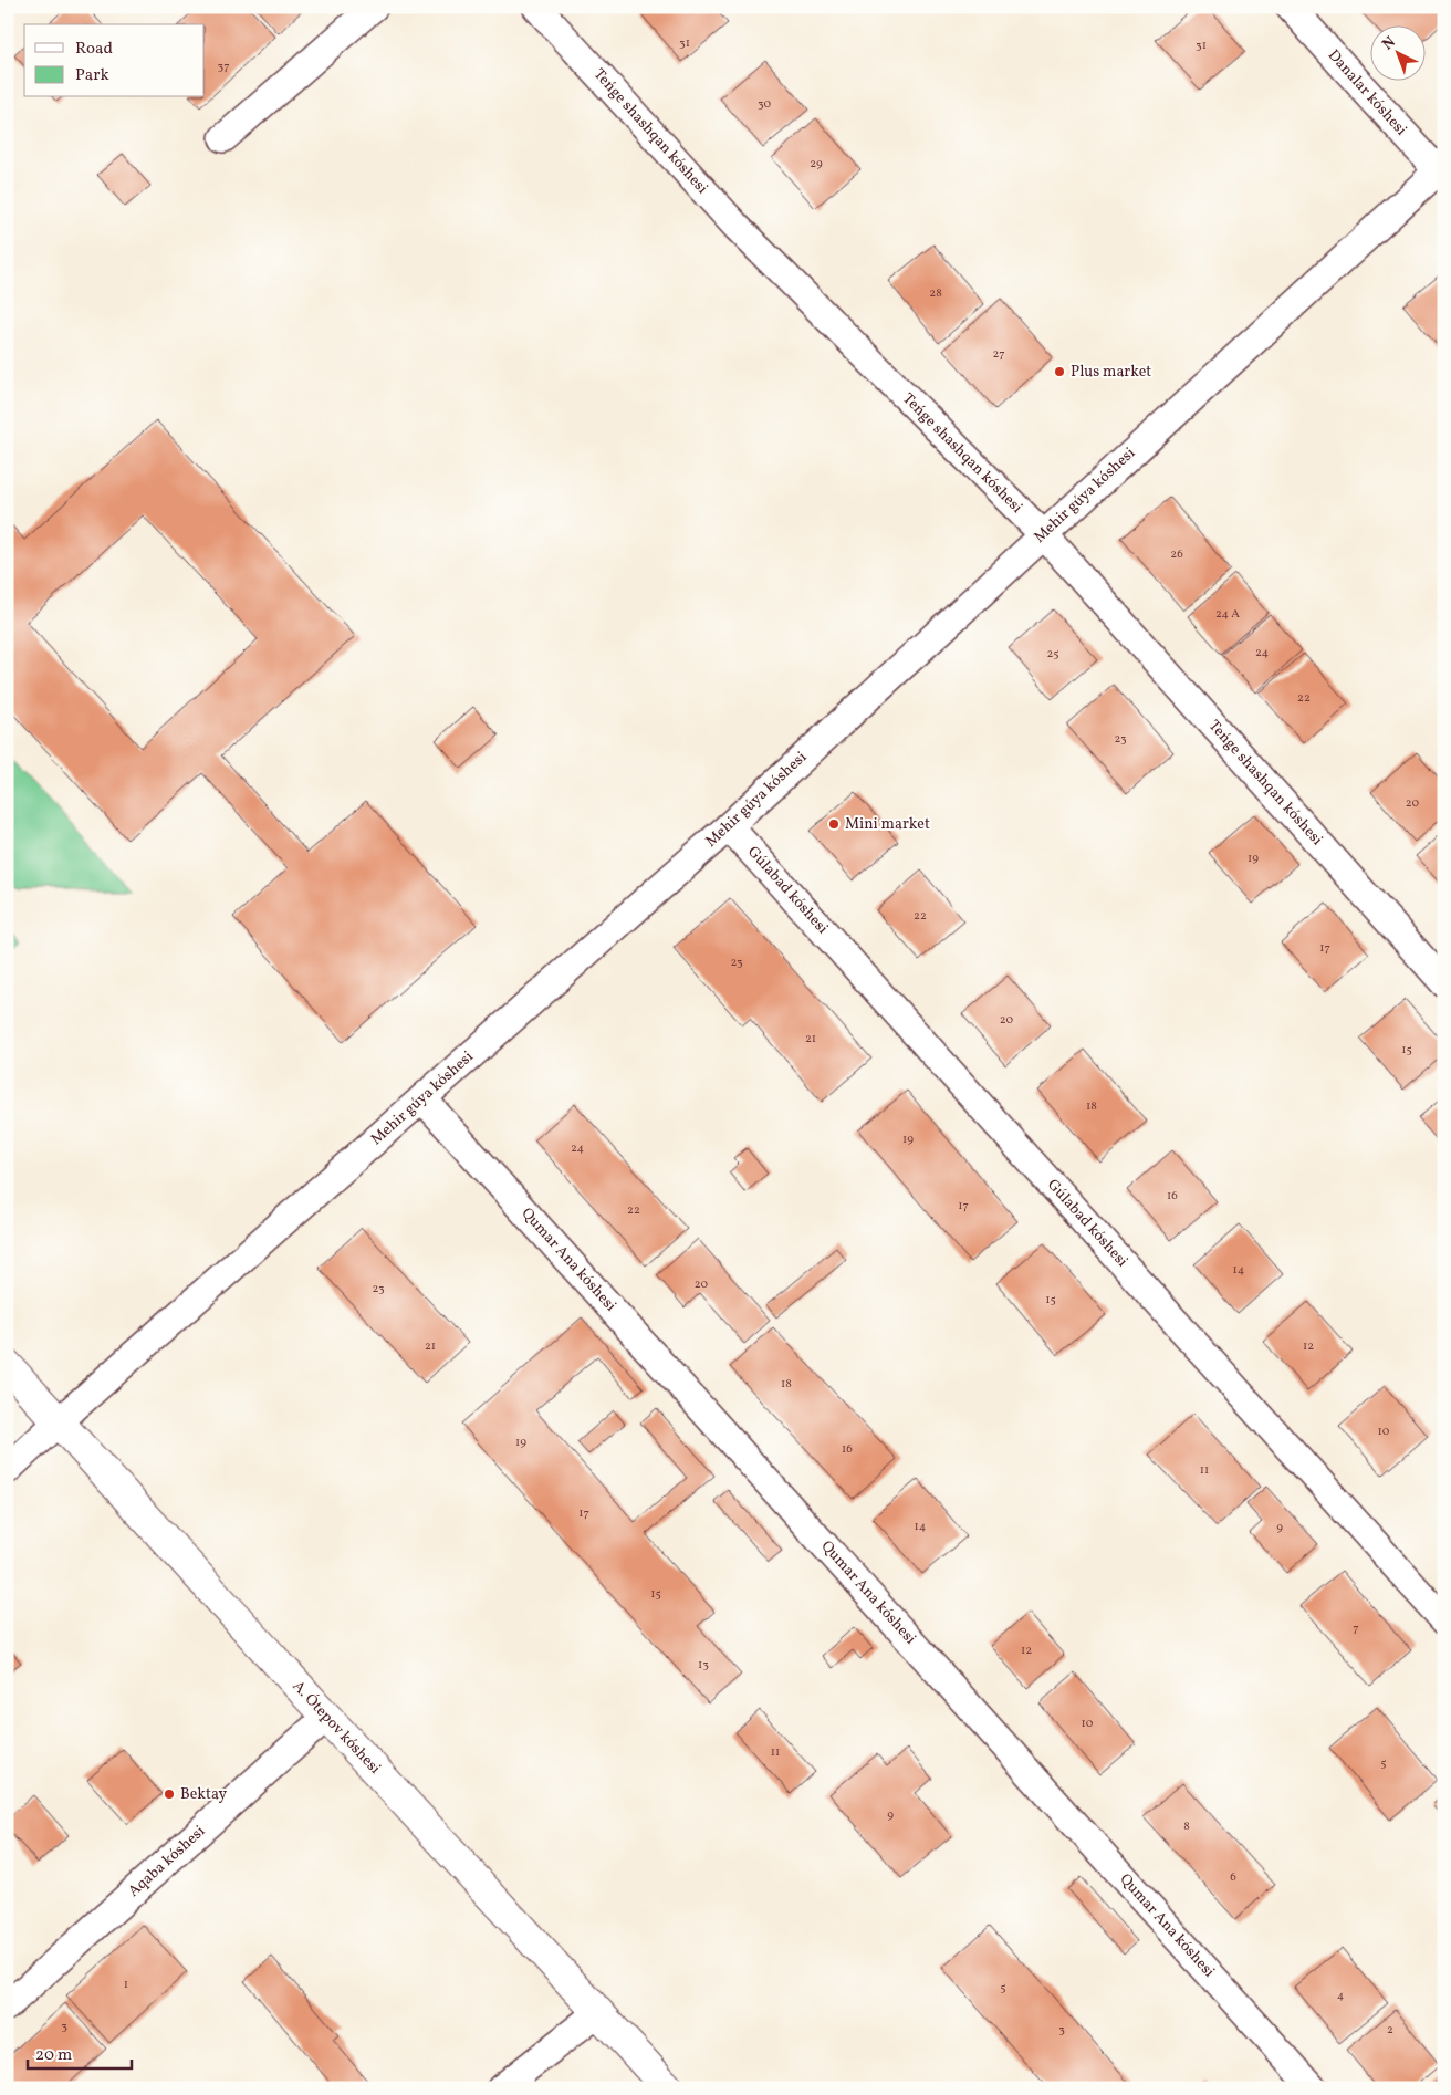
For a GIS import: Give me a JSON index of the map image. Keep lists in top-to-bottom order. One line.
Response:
{"streets":{"main road":["A. Ótepov kóshesi"],"street":["Danalar kóshesi","Teńge shashqan kóshesi","Mehir gúyа kóshesi","Gúlabad kóshesi","Qumar Ana kóshesi","Aqaba kóshesi"]},"crossings":[["Danalar kóshesi","Mehir gúyа kóshesi"],["Teńge shashqan kóshesi","Mehir gúyа kóshesi"],["Mehir gúyа kóshesi","Gúlabad kóshesi"],["Mehir gúyа kóshesi","Qumar Ana kóshesi"],["Mehir gúyа kóshesi","A. Ótepov kóshesi"],["A. Ótepov kóshesi","Aqaba kóshesi"]],"places":["Plus market","Mini market","Bektay"],"house_numbers":["31","31","37","30","29","28","27","26","24 А","24","25","22","23","20","19","22","17","23","20","21","15","18","19","24","16","17","22","14","20","23","15","21","12","18","10","19","16","11","17","14","9","15","7","12","13","10","11","5","9","8","6","1","5","4","3","3","2"],"legend":["Road","Park"],"scale_bar":"20 m","north":"top left"}
